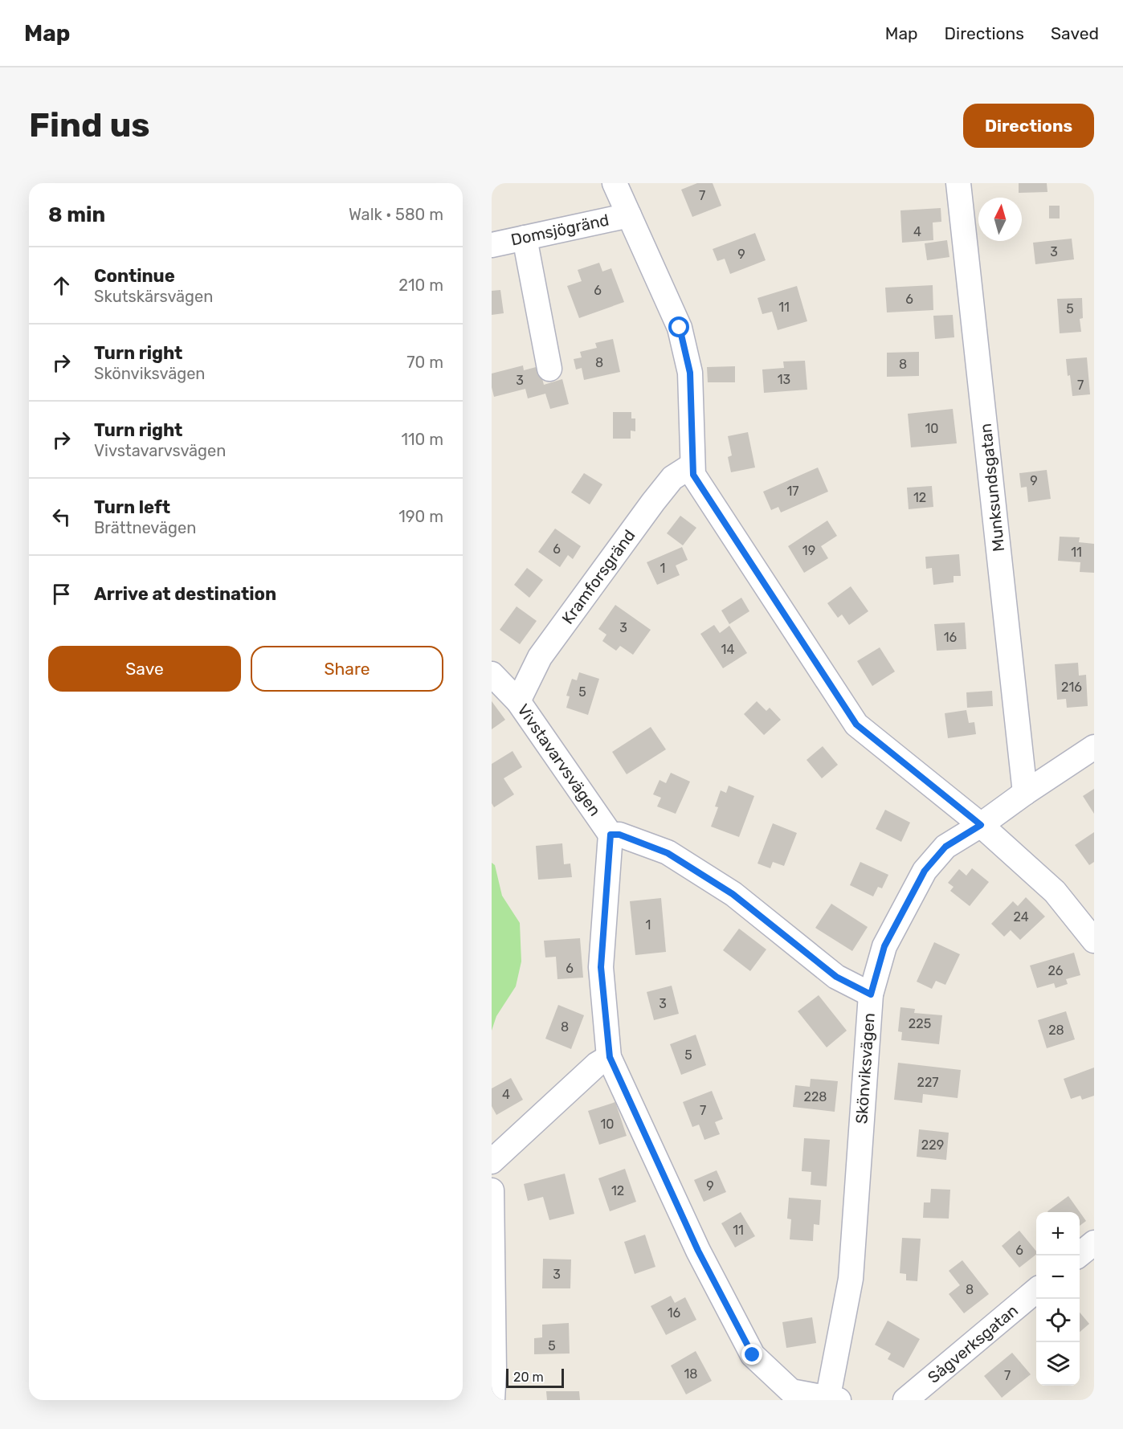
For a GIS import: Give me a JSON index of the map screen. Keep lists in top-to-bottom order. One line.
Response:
{"streets":{"street":["Domsjögränd","Munksundsgatan","Kramforsgränd","Vivstavarvsvägen","Skönviksvägen","Sågverksgatan"]},"crossings":[["Munksundsgatan","Skönviksvägen"],["Kramforsgränd","Vivstavarvsvägen"]],"house_numbers":["7","4","3","9","6","6","11","5","8","8","13","3","7","10","9","17","12","6","19","11","1","3","16","14","216","5","24","1","6","26","3","225","8","28","5","227","4","228","7","10","229","9","12","11","6","3","8","16","5","18","7"],"scale_bar":"20 m","north":"top","page":{"header":"Map","nav":["Map","Directions","Saved"],"buttons":["Directions",["Save","Share"]],"title":"Find us","heading":["8 min","Walk · 580 m"],"list":[["Continue","Skutskärsvägen","210 m"],["Turn right","Skönviksvägen","70 m"],["Turn right","Vivstavarvsvägen","110 m"],["Turn left","Brättnevägen","190 m"],"Arrive at destination"],"map_buttons":["+","−"],"scale":"20 m"}}
